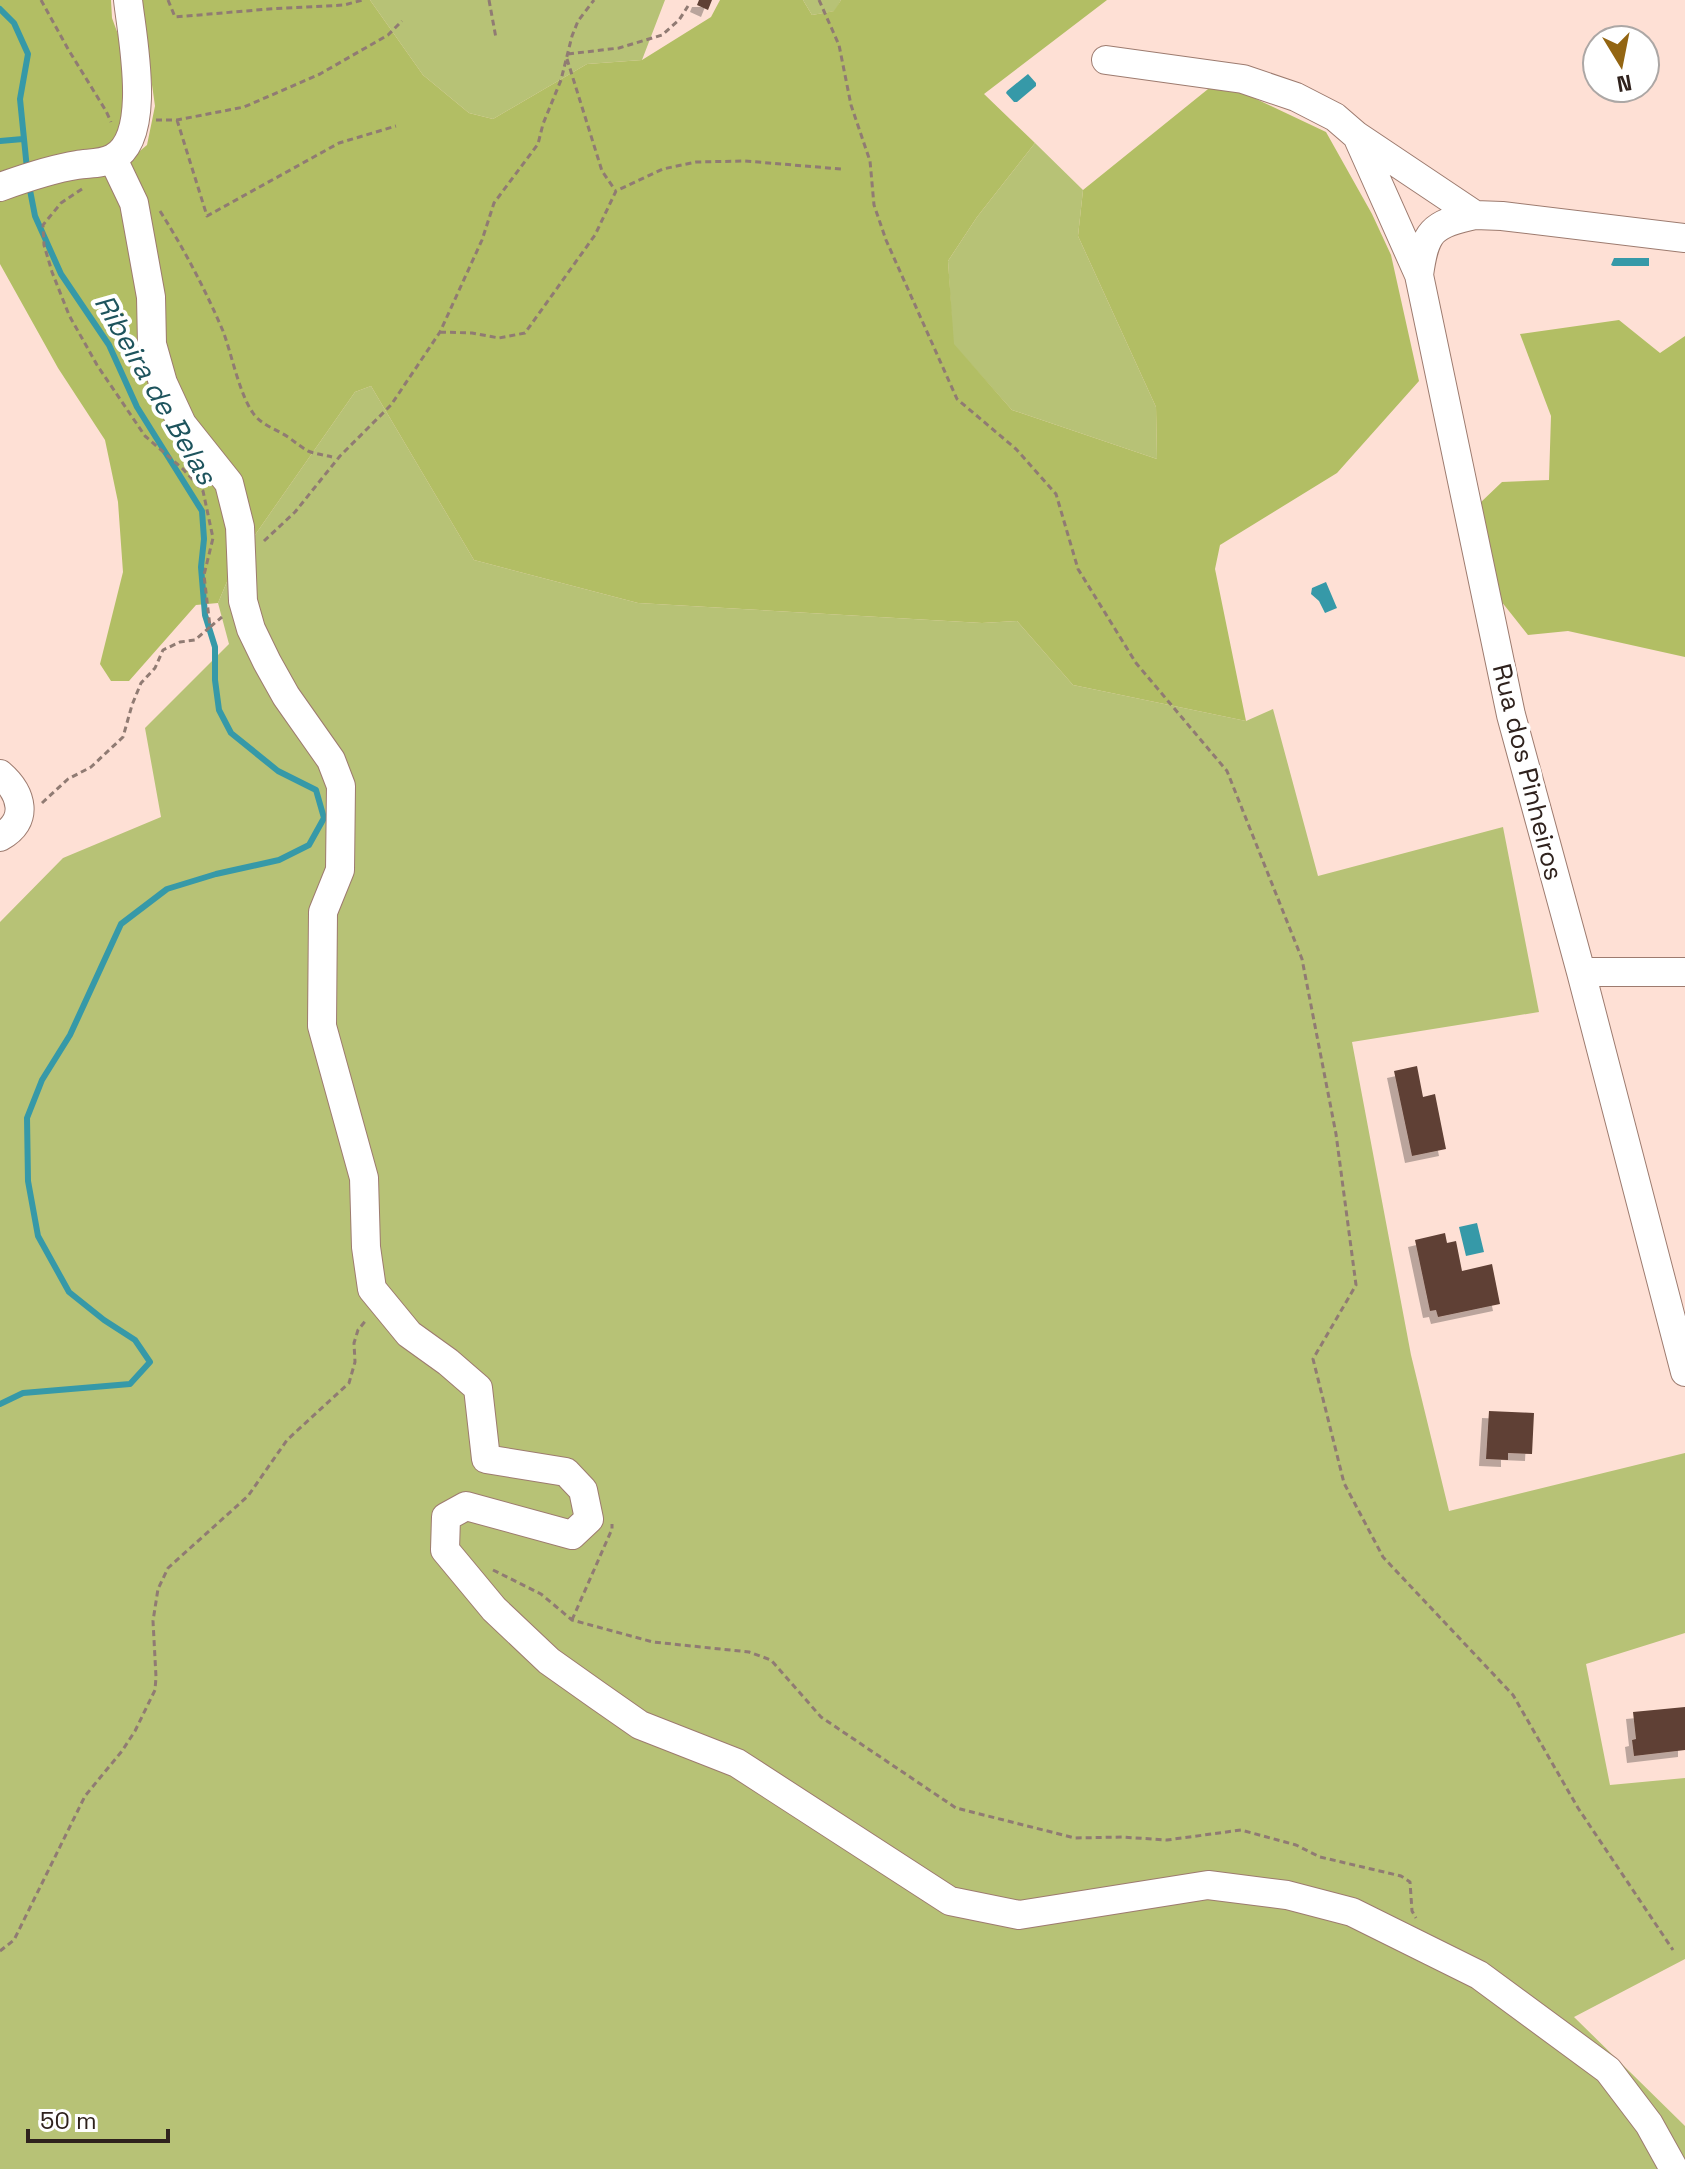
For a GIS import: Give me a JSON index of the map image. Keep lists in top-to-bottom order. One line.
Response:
{"streets":{"street":["Rua dos Pinheiros"]},"water":["Ribeira de Belas"],"scale_bar":"50 m","north":"bottom"}
